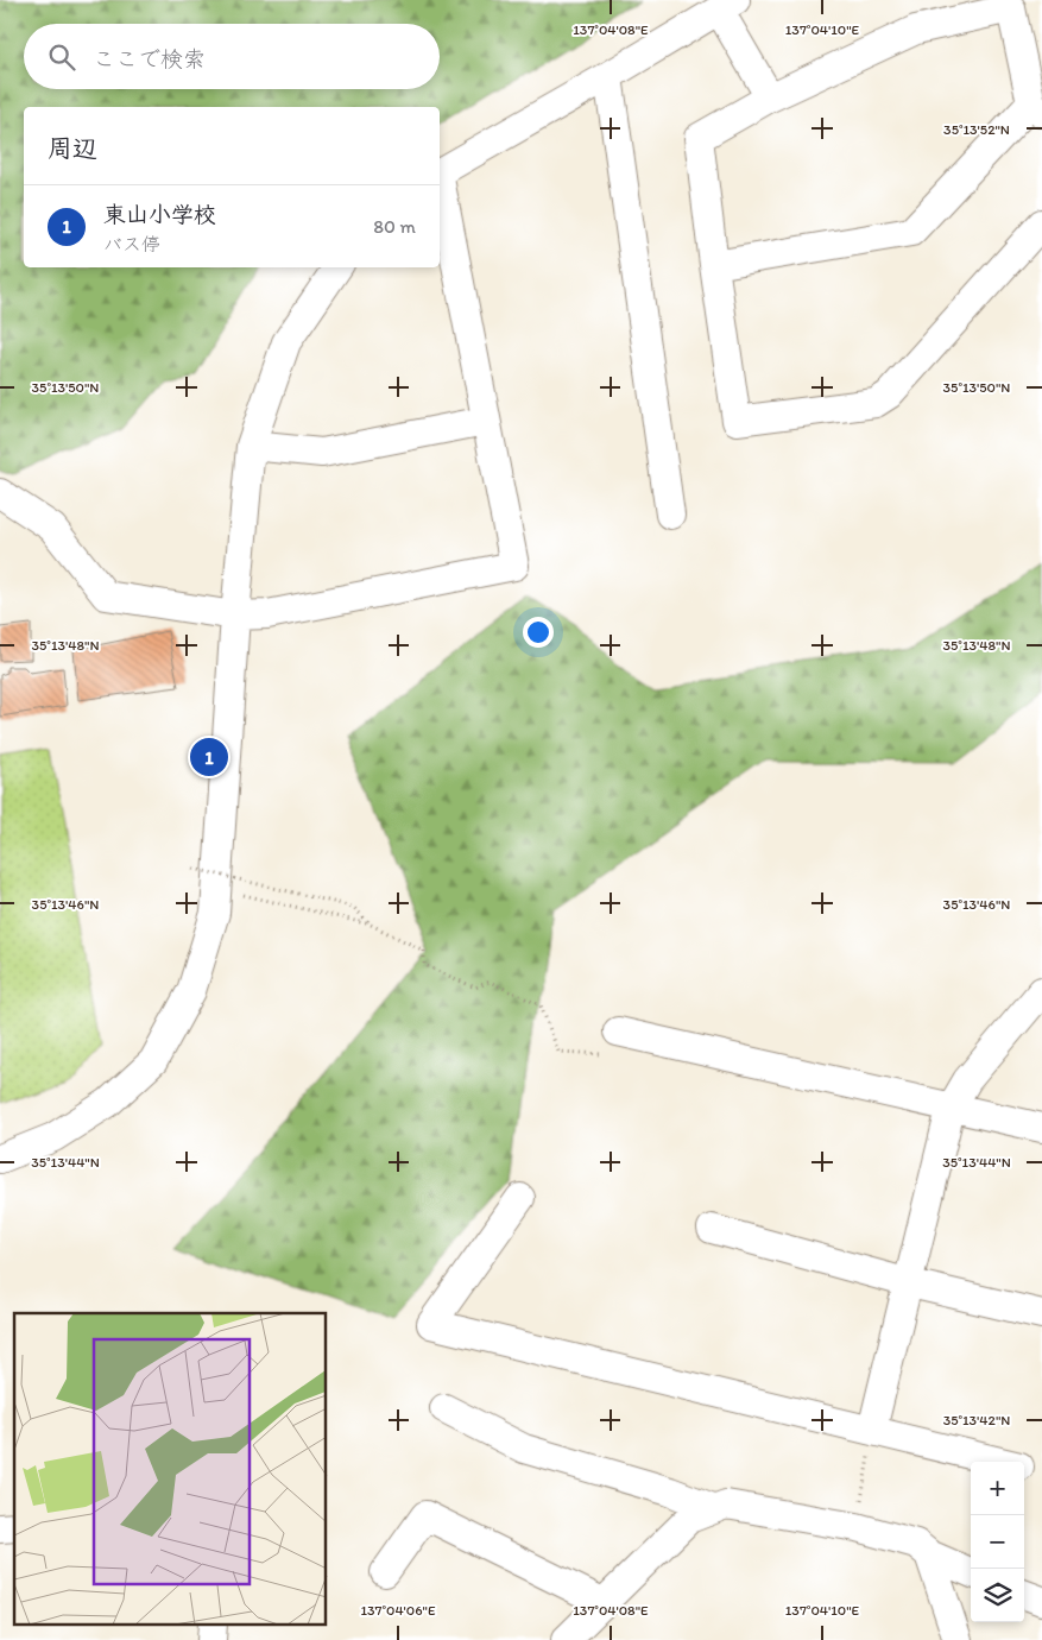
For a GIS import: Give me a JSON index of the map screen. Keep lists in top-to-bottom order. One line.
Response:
{"page":{"search":"ここで検索","heading":"周辺","list":[{"mark":"1","name":"東山小学校","note":"バス停","value":"80 m"}],"pins":"1","map_buttons":["+","−"]},"coordinates":["137°04'08\"E","137°04'10\"E","35°13'52\"N","35°13'50\"N","35°13'48\"N","35°13'46\"N","35°13'44\"N","35°13'42\"N","137°04'06\"E"]}
